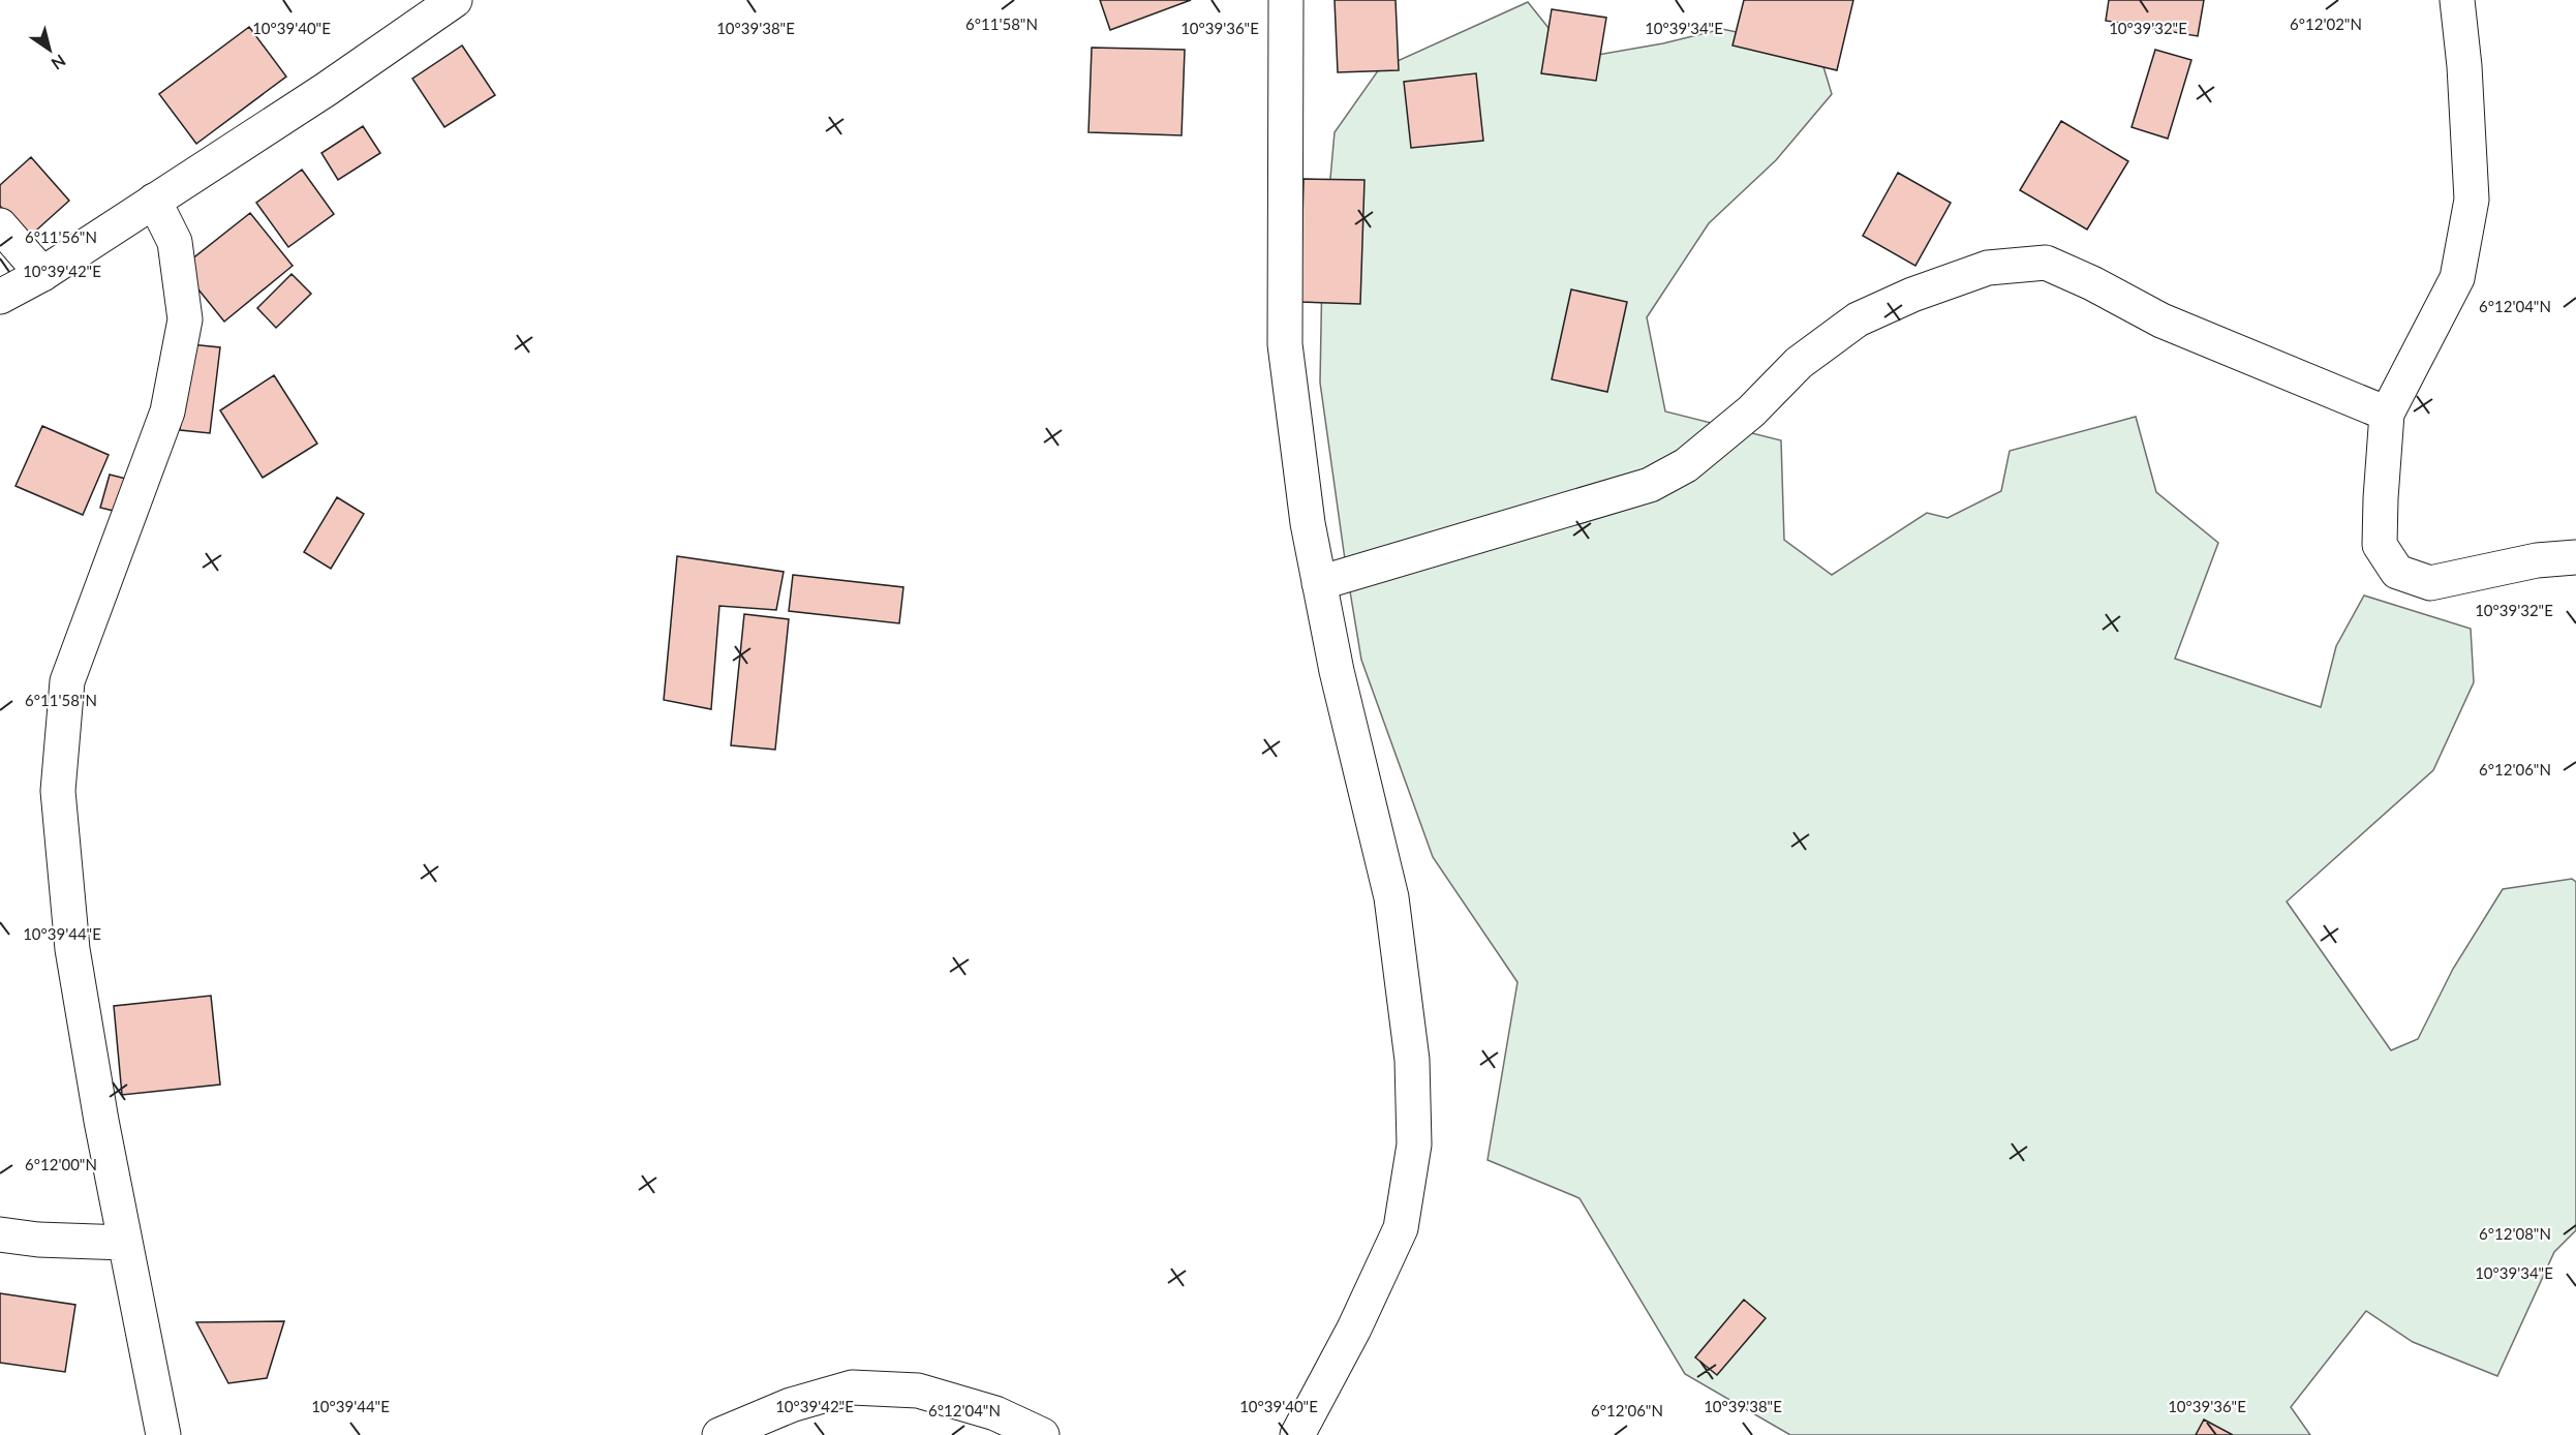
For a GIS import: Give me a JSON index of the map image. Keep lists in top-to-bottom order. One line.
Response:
{"north":"bottom right","coordinates":["6°11'58\"N","6°12'02\"N","10°39'40\"E","10°39'38\"E","10°39'36\"E","10°39'34\"E","10°39'32\"E","6°11'56\"N","10°39'42\"E","6°12'04\"N","6°12'06\"N","10°39'44\"E","6°12'00\"N","6°12'08\"N"]}
